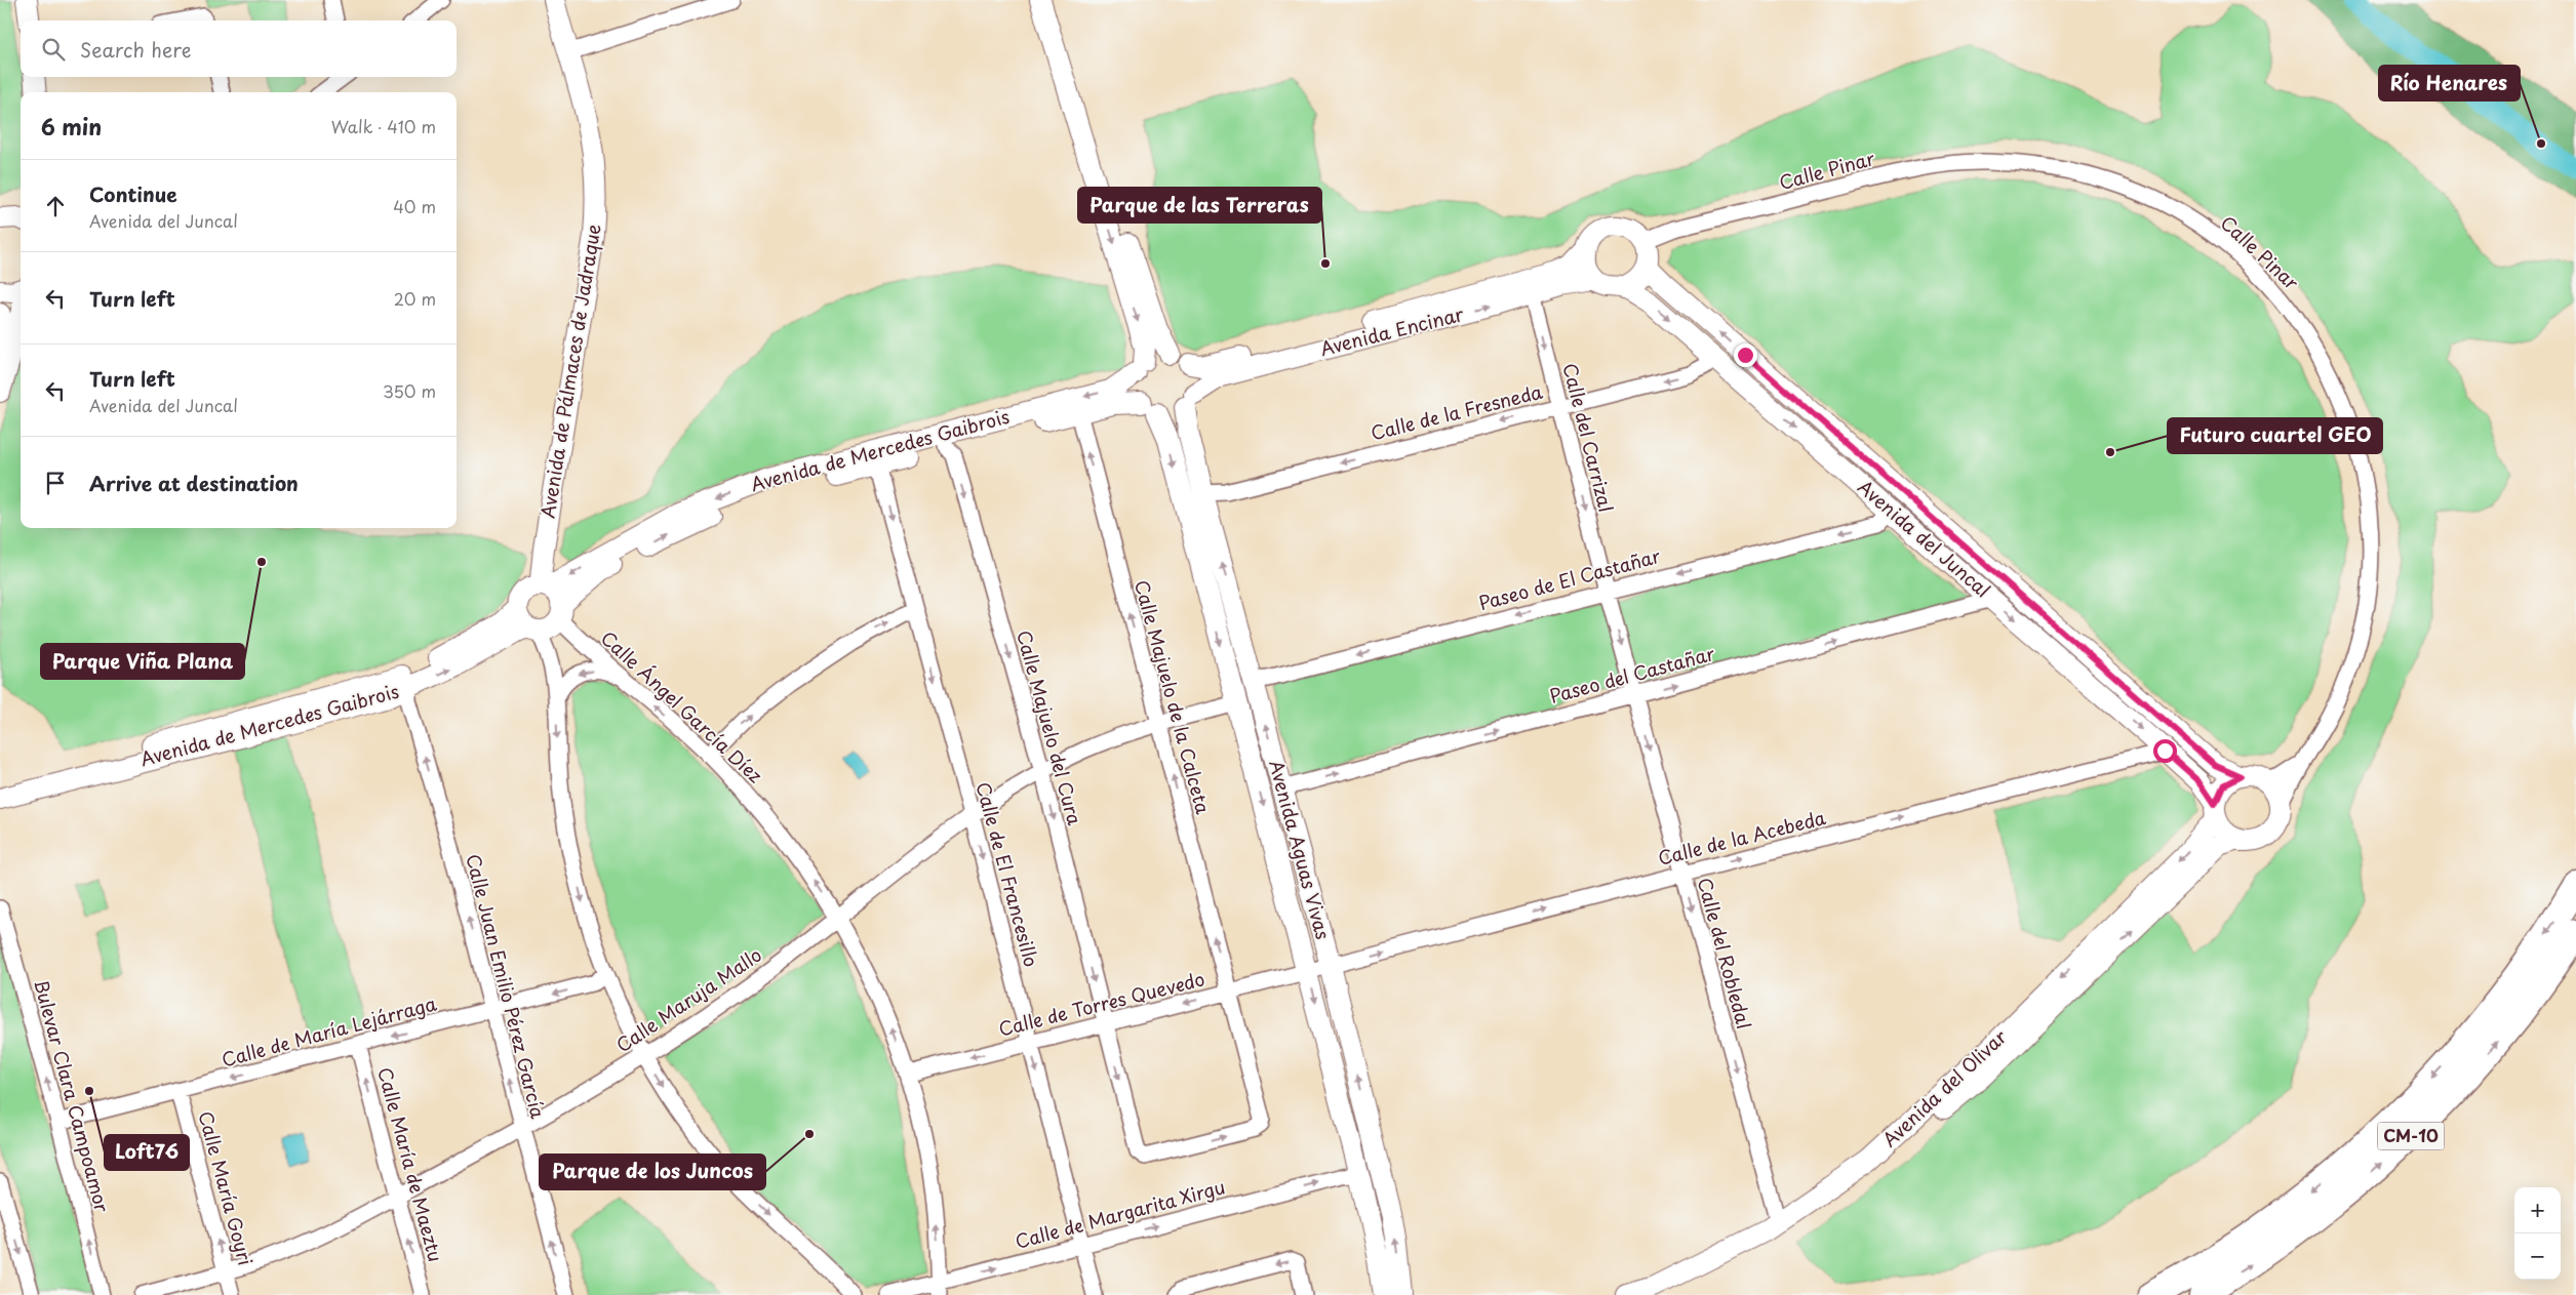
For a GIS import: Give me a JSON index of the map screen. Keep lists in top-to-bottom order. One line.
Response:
{"streets":{"highway":["CM-10"],"street":["Calle Pinar","Avenida Encinar","Avenida de Pálmaces de Jadraque","Calle de la Fresneda","Calle del Carrizal","Avenida de Mercedes Gaibrois","Avenida del Juncal","Paseo de El Castañar","Paseo del Castañar","Calle Majuelo de la Calceta","Calle Ángel García Díez","Calle Majuelo del Cura","Calle de la Acebeda","Avenida Aguas Vivas","Calle de El Francesillo","Calle del Robledal","Calle Juan Emilio Pérez García","Calle Maruja Mallo","Calle de Torres Quevedo","Calle de María Lejárraga","Avenida del Olivar","Bulevar Clara Campoamor","Calle María de Maeztu","Calle María Goyri","Calle de Margarita Xirgu"]},"crossings":[["Calle Pinar","Avenida Encinar"],["Calle Pinar","Avenida del Juncal"],["Calle Pinar","Avenida del Olivar"],["Avenida Encinar","Calle del Carrizal"],["Avenida Encinar","Avenida de Mercedes Gaibrois"],["Avenida Encinar","Avenida del Juncal"],["Avenida Encinar","Avenida Aguas Vivas"],["Avenida de Pálmaces de Jadraque","Avenida de Mercedes Gaibrois"],["Avenida de Pálmaces de Jadraque","Calle Ángel García Díez"],["Calle de la Fresneda","Calle del Carrizal"],["Calle de la Fresneda","Avenida del Juncal"],["Calle de la Fresneda","Avenida Aguas Vivas"],["Calle del Carrizal","Paseo de El Castañar"],["Calle del Carrizal","Paseo del Castañar"],["Calle del Carrizal","Calle del Robledal"],["Avenida de Mercedes Gaibrois","Calle Majuelo de la Calceta"],["Avenida de Mercedes Gaibrois","Calle Ángel García Díez"],["Avenida de Mercedes Gaibrois","Calle Majuelo del Cura"],["Avenida de Mercedes Gaibrois","Avenida Aguas Vivas"],["Avenida de Mercedes Gaibrois","Calle de El Francesillo"],["Avenida de Mercedes Gaibrois","Calle Juan Emilio Pérez García"],["Avenida del Juncal","Paseo de El Castañar"],["Avenida del Juncal","Paseo del Castañar"],["Avenida del Juncal","Calle de la Acebeda"],["Avenida del Juncal","Avenida del Olivar"],["Paseo de El Castañar","Avenida Aguas Vivas"],["Paseo del Castañar","Avenida Aguas Vivas"],["Paseo del Castañar","Calle del Robledal"],["Calle Majuelo de la Calceta","Calle Majuelo del Cura"],["Calle Majuelo de la Calceta","Calle Maruja Mallo"],["Calle Majuelo de la Calceta","Calle de Torres Quevedo"],["Calle Ángel García Díez","Calle Maruja Mallo"],["Calle Ángel García Díez","Calle de Torres Quevedo"],["Calle Ángel García Díez","Calle de Margarita Xirgu"],["Calle Majuelo del Cura","Calle Maruja Mallo"],["Calle Majuelo del Cura","Calle de Torres Quevedo"],["Calle de la Acebeda","Avenida Aguas Vivas"],["Calle de la Acebeda","Calle del Robledal"],["Calle de la Acebeda","Calle de Torres Quevedo"],["Avenida Aguas Vivas","Calle Maruja Mallo"],["Avenida Aguas Vivas","Calle de Torres Quevedo"],["Avenida Aguas Vivas","Calle de Margarita Xirgu"],["Calle de El Francesillo","Calle Maruja Mallo"],["Calle de El Francesillo","Calle de Torres Quevedo"],["Calle de El Francesillo","Calle de Margarita Xirgu"],["Calle del Robledal","Avenida del Olivar"],["Calle Juan Emilio Pérez García","Calle Maruja Mallo"],["Calle Juan Emilio Pérez García","Calle de María Lejárraga"],["Calle Maruja Mallo","Calle María de Maeztu"],["Calle Maruja Mallo","Calle María Goyri"],["Calle de María Lejárraga","Bulevar Clara Campoamor"],["Calle de María Lejárraga","Calle María de Maeztu"],["Calle de María Lejárraga","Calle María Goyri"]],"one_way":["Calle de la Fresneda","Calle del Carrizal","Paseo de El Castañar","Paseo del Castañar","Calle Ángel García Díez","Calle Majuelo del Cura","Calle de la Acebeda","Calle de El Francesillo","Calle del Robledal","Calle de Torres Quevedo","Calle de María Lejárraga","Bulevar Clara Campoamor","Calle María de Maeztu","Calle María Goyri","Calle de Margarita Xirgu"],"places":["Río Henares","Parque de las Terreras","Futuro cuartel GEO","Parque Viña Plana","Loft76","Parque de los Juncos"],"page":{"search":"Search here","heading":["6 min","Walk · 410 m"],"list":[["Continue","Avenida del Juncal","40 m"],["Turn left","20 m"],["Turn left","Avenida del Juncal","350 m"],"Arrive at destination"],"map_buttons":["+","−"]}}
